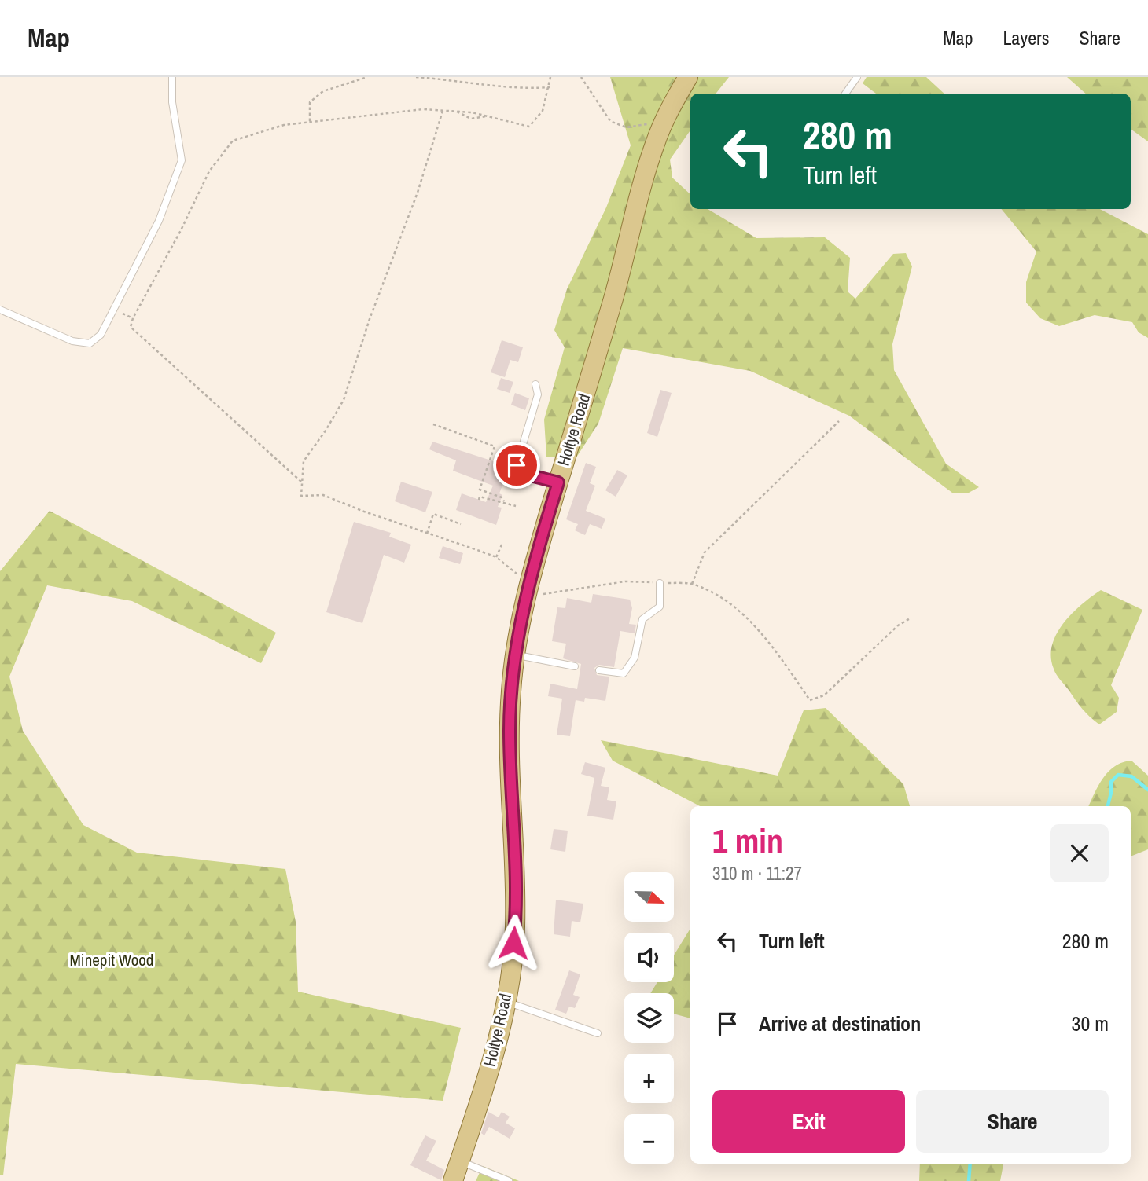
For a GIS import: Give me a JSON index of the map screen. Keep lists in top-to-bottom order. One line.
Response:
{"streets":{"main road":["Holtye Road"]},"parks":["Minepit Wood"],"north":"right","page":{"header":"Map","nav":["Map","Layers","Share"],"turn":["280 m","Turn left"],"heading":["1 min","310 m · 11:27"],"map_buttons":["+","−"],"list":[{"name":"Turn left","value":"280 m"},{"name":"Arrive at destination","value":"30 m"}],"buttons":["Exit","Share"]}}
